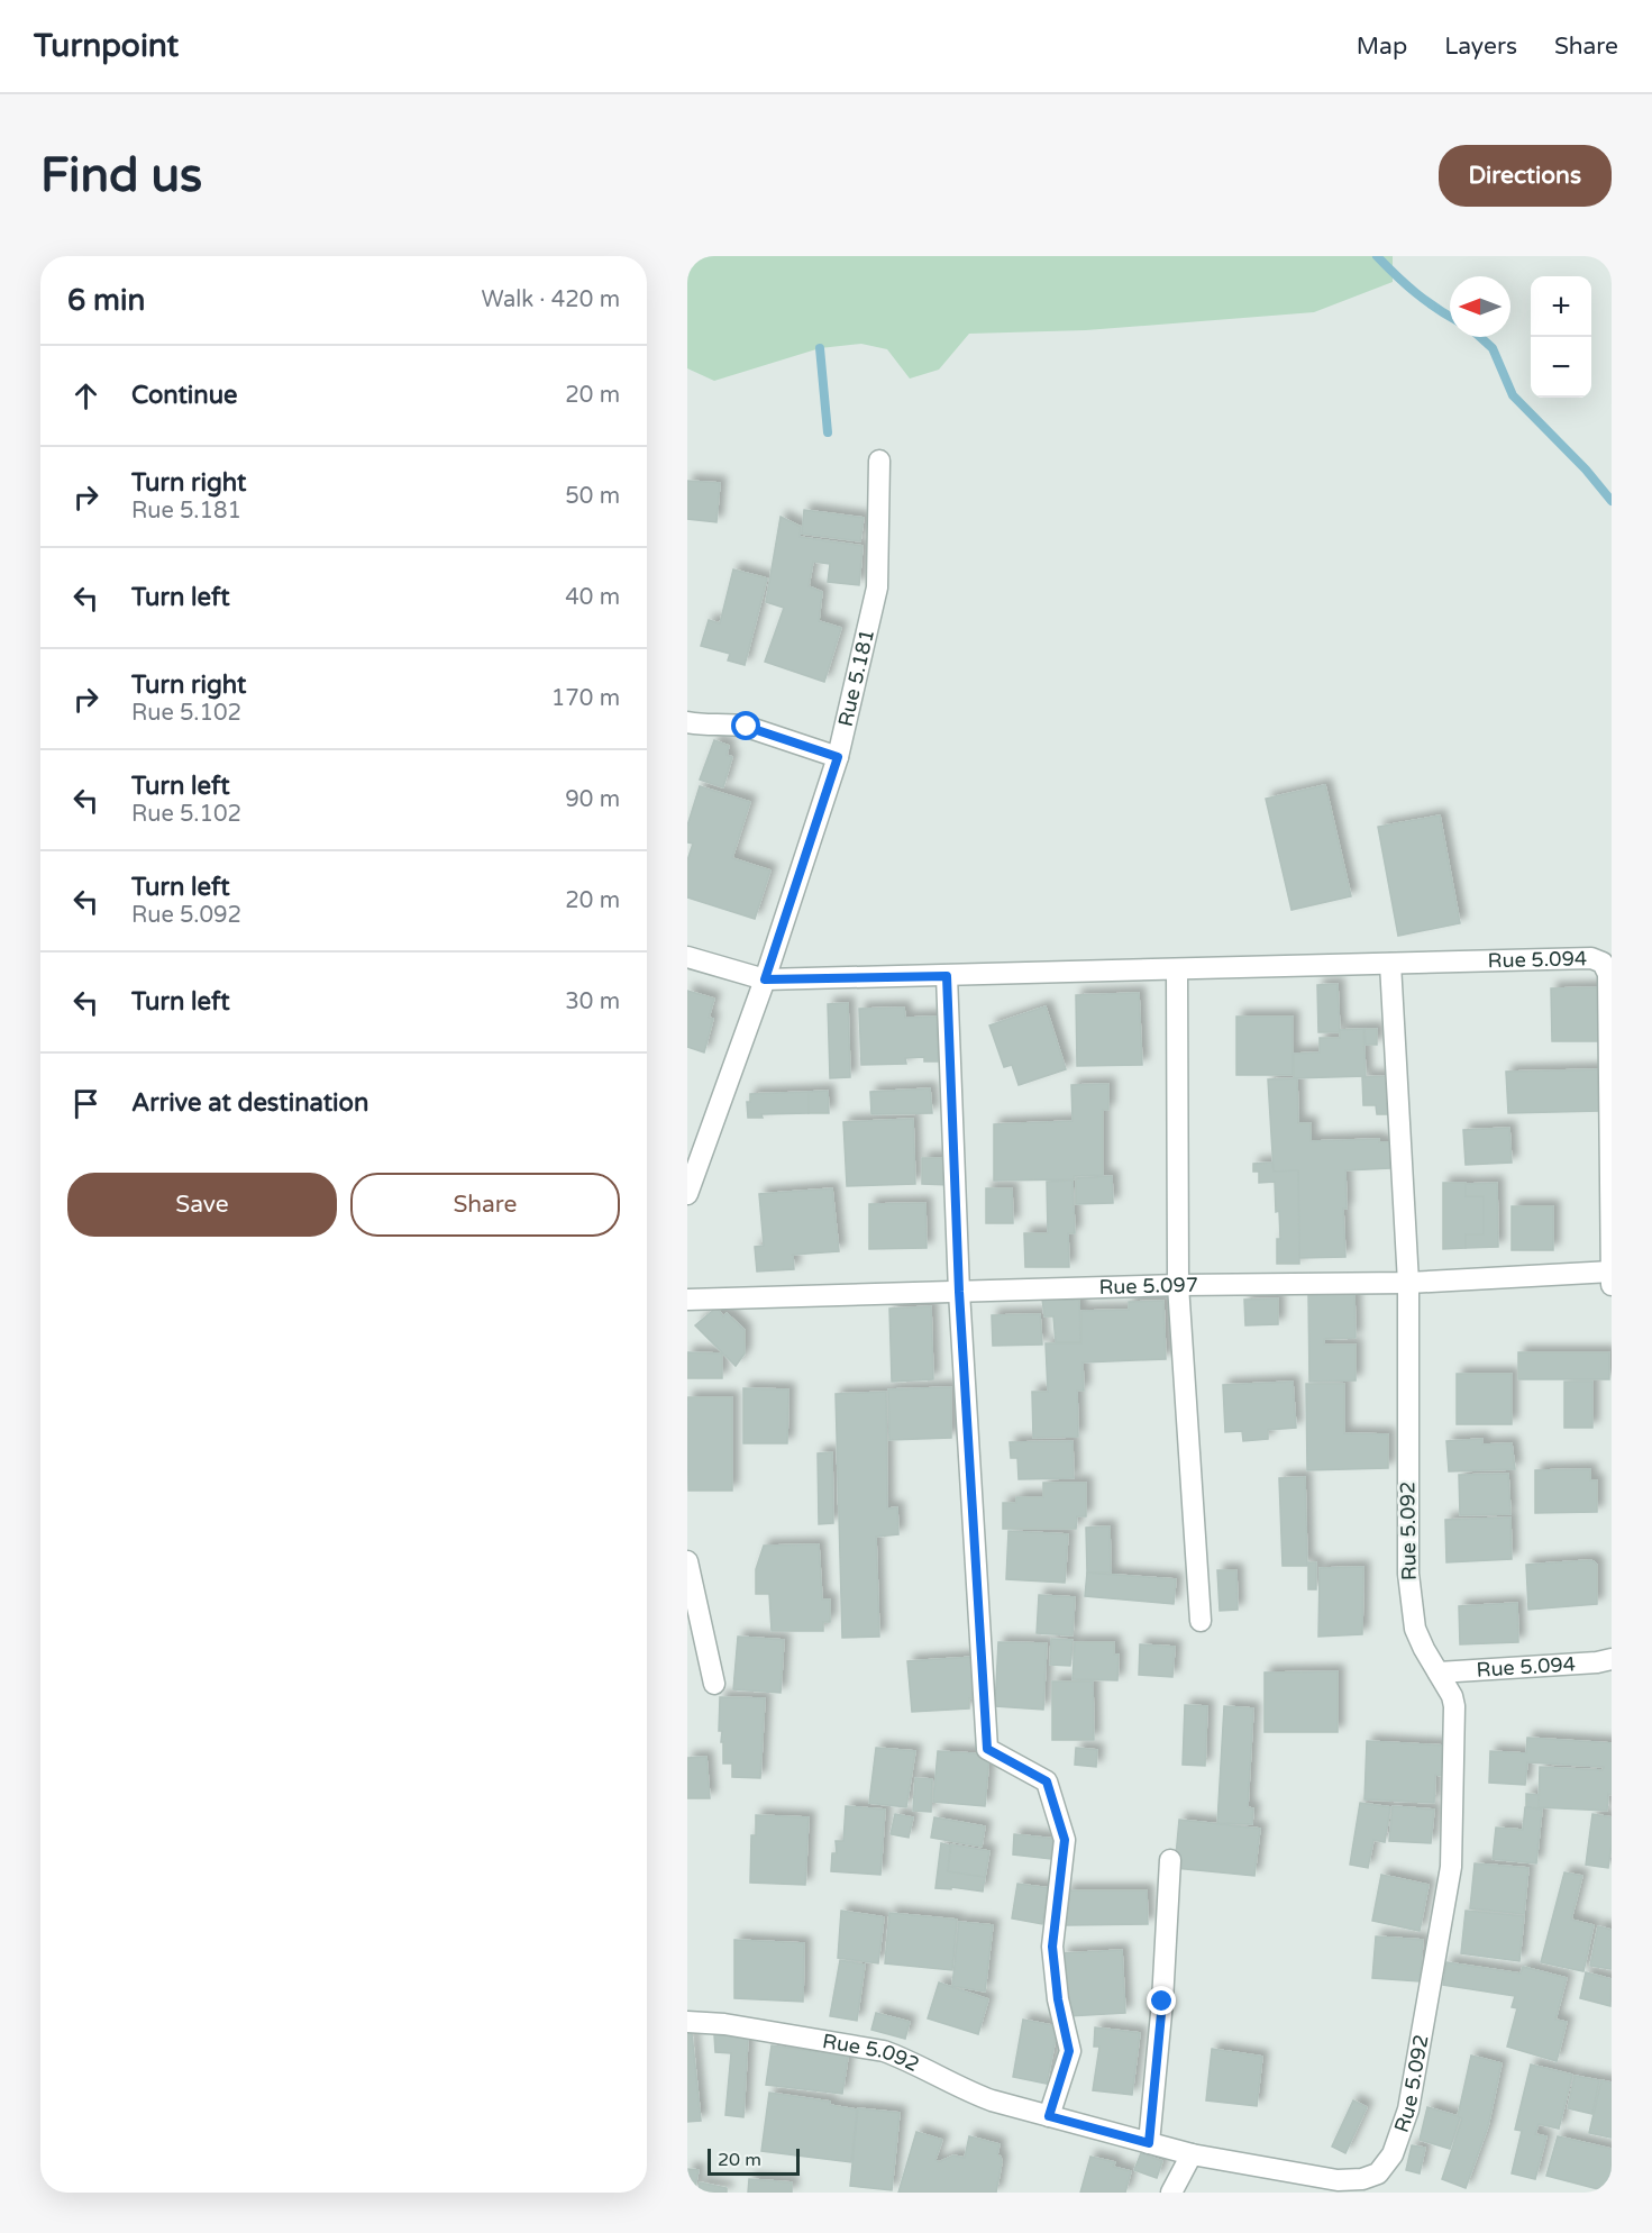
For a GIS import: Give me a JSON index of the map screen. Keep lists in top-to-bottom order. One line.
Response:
{"streets":{"street":["Rue 5.181","Rue 5.094","Rue 5.097","Rue 5.092"]},"crossings":[["Rue 5.094","Rue 5.097"],["Rue 5.094","Rue 5.092"],["Rue 5.097","Rue 5.092"]],"scale_bar":"20 m","north":"left","page":{"header":"Turnpoint","nav":["Map","Layers","Share"],"buttons":["Directions",["Save","Share"]],"title":"Find us","heading":["6 min","Walk · 420 m"],"map_buttons":["+","−"],"list":[["Continue","20 m"],["Turn right","Rue 5.181","50 m"],["Turn left","40 m"],["Turn right","Rue 5.102","170 m"],["Turn left","Rue 5.102","90 m"],["Turn left","Rue 5.092","20 m"],["Turn left","30 m"],"Arrive at destination"],"scale":"20 m"}}
